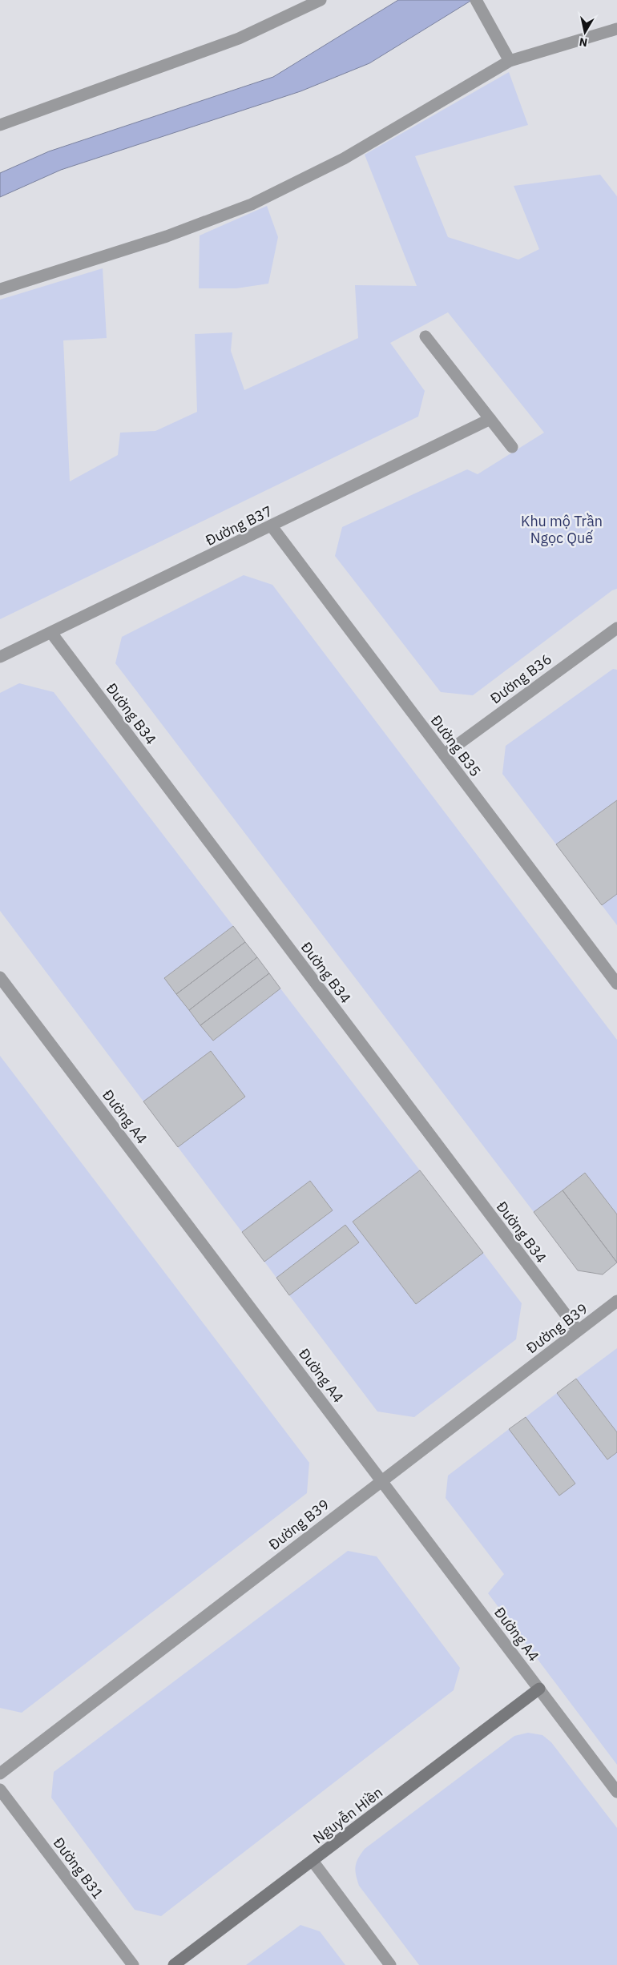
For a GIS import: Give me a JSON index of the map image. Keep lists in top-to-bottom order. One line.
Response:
{"streets":{"street":["Đường B37","Đường B36","Đường B34","Đường B35","Đường A4","Đường B39","Nguyễn Hiền","Đường B31"]},"crossings":[["Đường B37","Đường B34"],["Đường B37","Đường B35"],["Đường B36","Đường B35"],["Đường B34","Đường B39"],["Đường A4","Đường B39"],["Đường A4","Nguyễn Hiền"]],"parks":["Khu mộ Trần Ngọc Quế"],"north":"bottom"}
